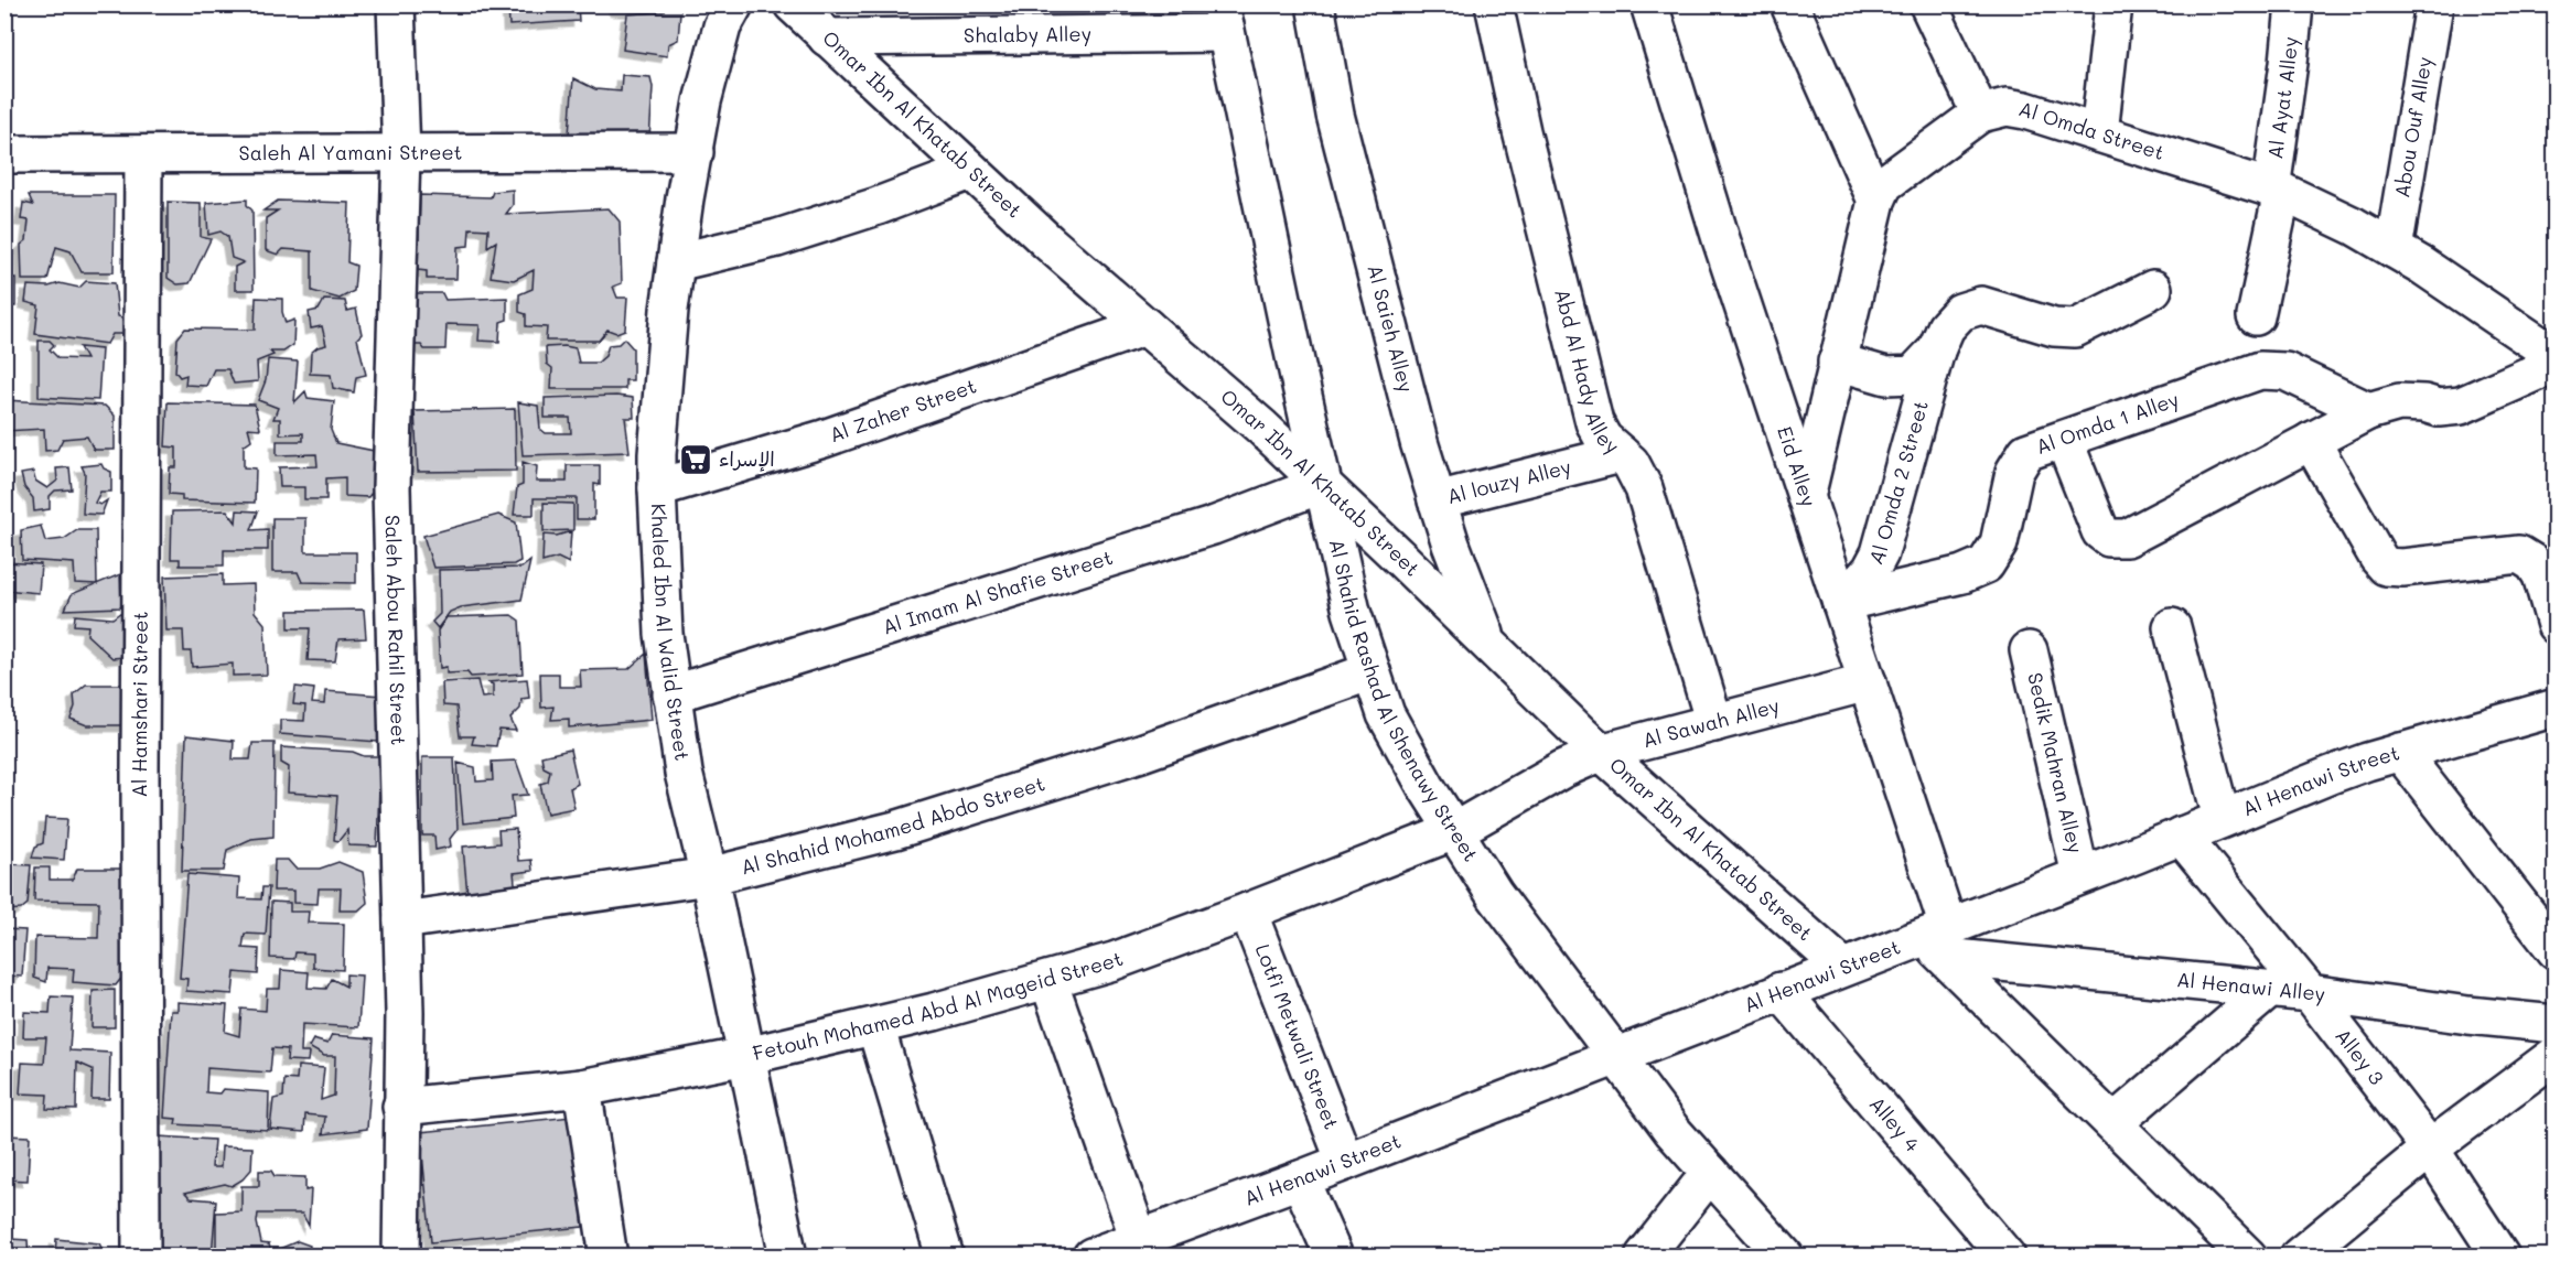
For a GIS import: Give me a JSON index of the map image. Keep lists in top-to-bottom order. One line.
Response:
{"streets":{"street":["Shalaby Alley","Al Ayat Alley","Omar Ibn Al Khatab Street","Abou Ouf Alley","Al Omda Street","Saleh Al Yamani Street","Al Saieh Alley","Abd Al Hady Alley","Al Zaher Street","Al Omda 1 Alley","Eid Alley","Al louzy Alley","Al Omda 2 Street","Al Imam Al Shafie Street","Saleh Abou Rahil Street","Khaled Ibn Al Walid Street","Al Shahid Rashad Al Shenawy Street","Al Hamshari Street","Al Sawah Alley","Sedik Mahran Alley","Al Henawi Street","Al Shahid Mohamed Abdo Street","Al Henawi Alley","Fetouh Mohamed Abd Al Mageid Street","Lotfi Metwali Street","Alley 3","Alley 4"]},"crossings":[["Shalaby Alley","Omar Ibn Al Khatab Street"],["Shalaby Alley","Al Shahid Rashad Al Shenawy Street"],["Al Ayat Alley","Al Omda Street"],["Omar Ibn Al Khatab Street","Al Saieh Alley"],["Omar Ibn Al Khatab Street","Al Zaher Street"],["Omar Ibn Al Khatab Street","Al Imam Al Shafie Street"],["Omar Ibn Al Khatab Street","Al Shahid Rashad Al Shenawy Street"],["Omar Ibn Al Khatab Street","Al Sawah Alley"],["Omar Ibn Al Khatab Street","Al Henawi Street"],["Abou Ouf Alley","Al Omda Street"],["Al Omda Street","Eid Alley"],["Saleh Al Yamani Street","Saleh Abou Rahil Street"],["Saleh Al Yamani Street","Khaled Ibn Al Walid Street"],["Saleh Al Yamani Street","Al Hamshari Street"],["Al Saieh Alley","Al louzy Alley"],["Abd Al Hady Alley","Al louzy Alley"],["Abd Al Hady Alley","Al Sawah Alley"],["Al Zaher Street","Khaled Ibn Al Walid Street"],["Al Omda 1 Alley","Eid Alley"],["Al Omda 1 Alley","Al Omda 2 Street"],["Eid Alley","Al Omda 2 Street"],["Eid Alley","Al Sawah Alley"],["Eid Alley","Al Henawi Street"],["Eid Alley","Al Henawi Alley"],["Al Imam Al Shafie Street","Khaled Ibn Al Walid Street"],["Al Imam Al Shafie Street","Al Shahid Rashad Al Shenawy Street"],["Saleh Abou Rahil Street","Al Shahid Mohamed Abdo Street"],["Saleh Abou Rahil Street","Fetouh Mohamed Abd Al Mageid Street"],["Khaled Ibn Al Walid Street","Al Shahid Mohamed Abdo Street"],["Khaled Ibn Al Walid Street","Fetouh Mohamed Abd Al Mageid Street"],["Al Shahid Rashad Al Shenawy Street","Al Sawah Alley"],["Al Shahid Rashad Al Shenawy Street","Al Henawi Street"],["Al Shahid Rashad Al Shenawy Street","Al Shahid Mohamed Abdo Street"],["Al Shahid Rashad Al Shenawy Street","Fetouh Mohamed Abd Al Mageid Street"],["Al Sawah Alley","Fetouh Mohamed Abd Al Mageid Street"],["Sedik Mahran Alley","Al Henawi Street"],["Al Henawi Street","Al Henawi Alley"],["Al Henawi Street","Lotfi Metwali Street"],["Al Henawi Street","Alley 3"],["Al Henawi Street","Alley 4"],["Al Henawi Alley","Alley 3"],["Fetouh Mohamed Abd Al Mageid Street","Lotfi Metwali Street"]],"places":{"supermarket":["الإسراء"]}}
